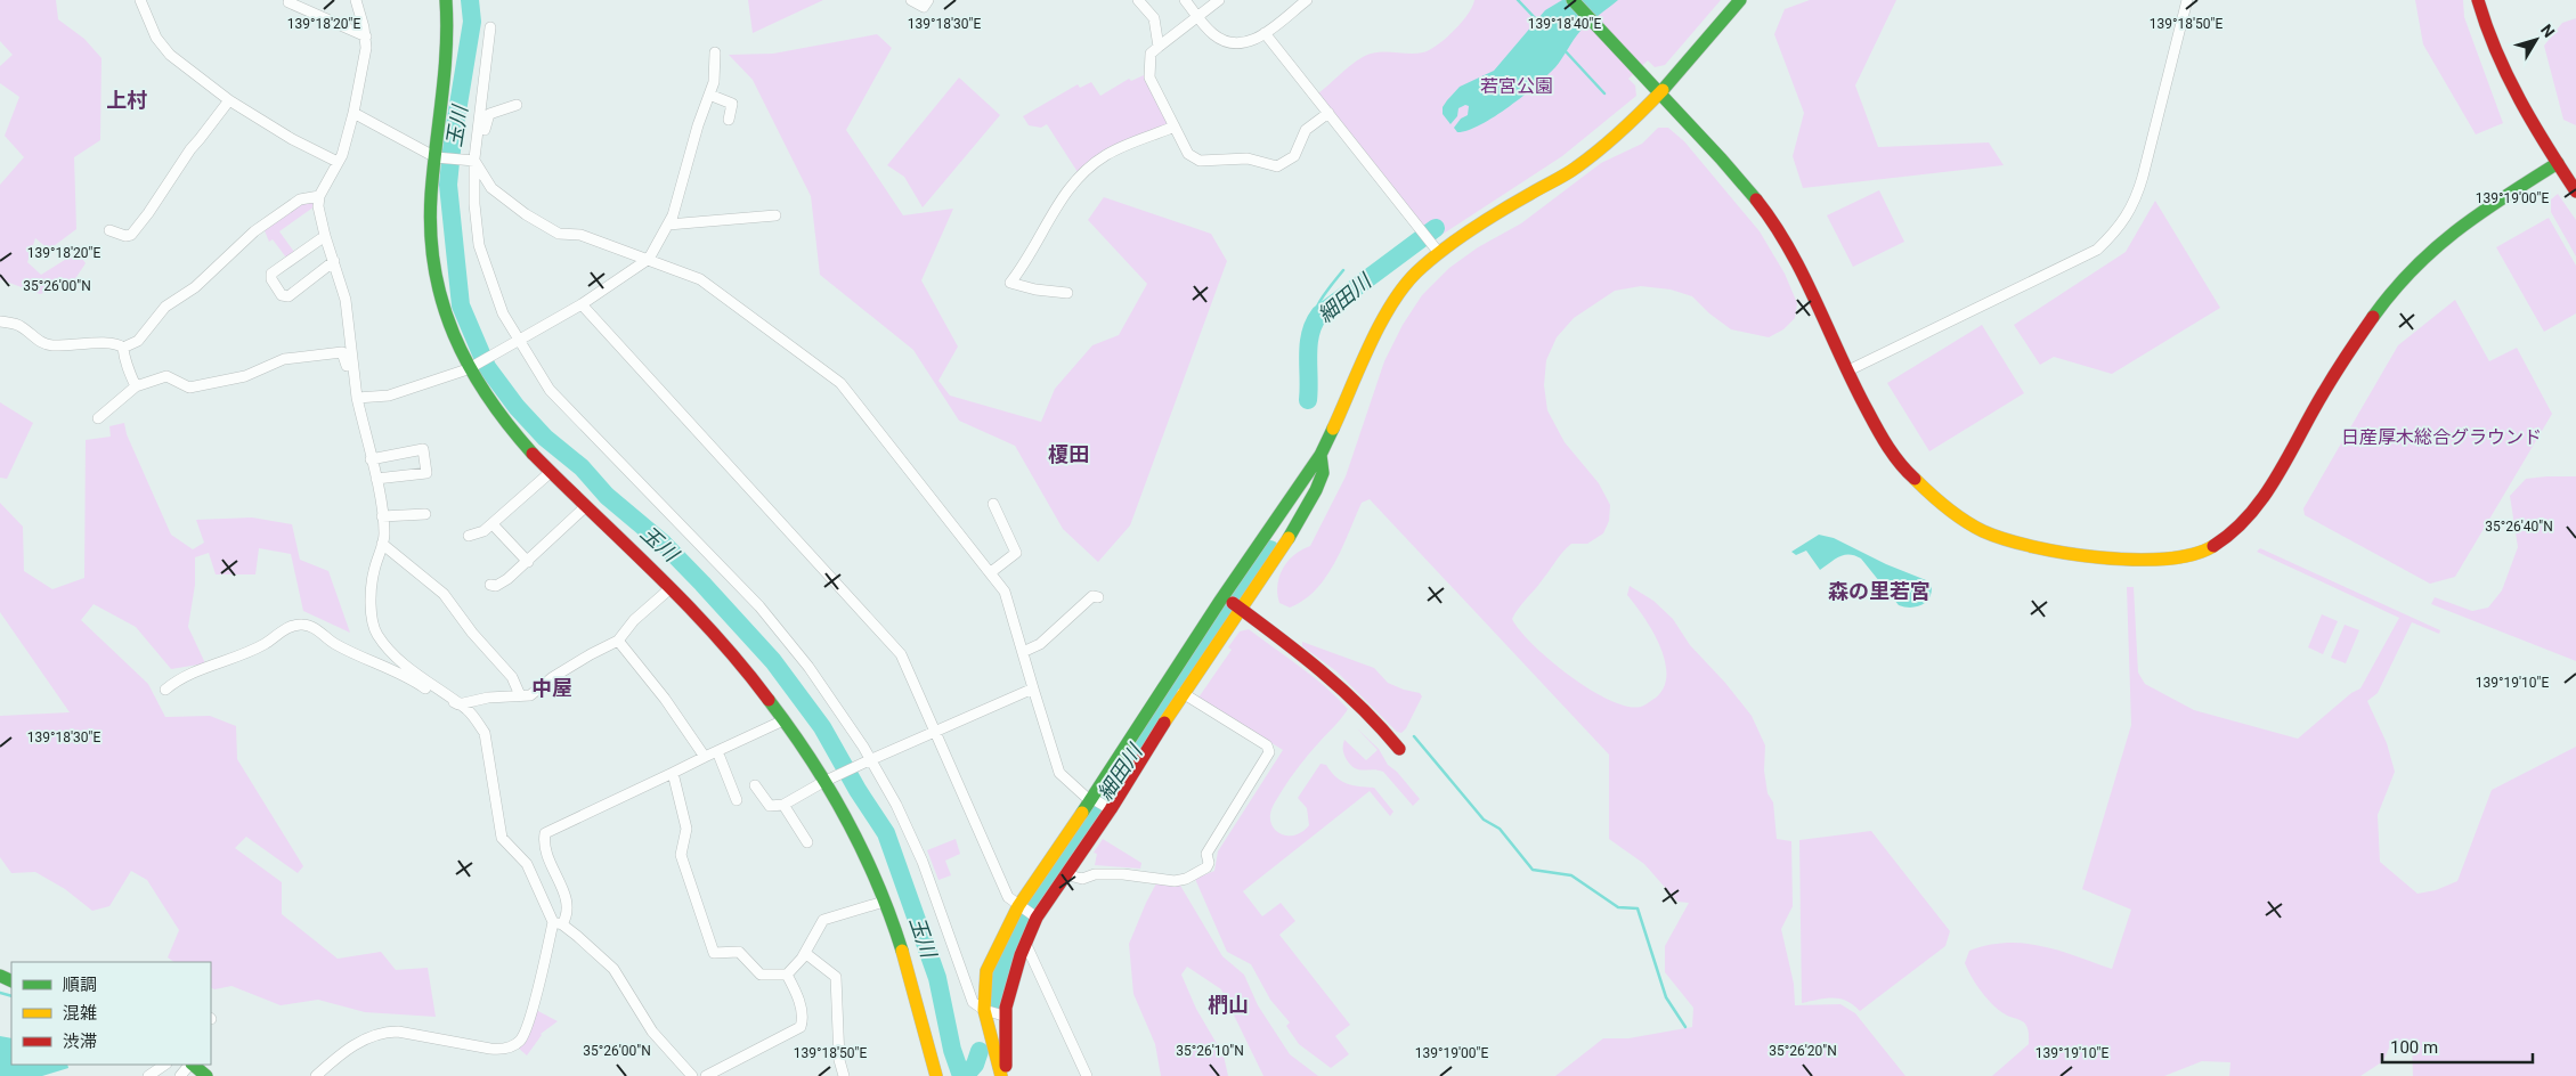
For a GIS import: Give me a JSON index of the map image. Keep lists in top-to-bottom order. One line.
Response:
{"districts":["上村","榎田","森の里若宮","中屋","椚山"],"water":["玉川","細田川"],"parks":["若宮公園","日産厚木総合グラウンド"],"legend":["順調","混雑","渋滞"],"scale_bar":"100 m","north":"top right","coordinates":["139°18'20\"E","139°18'30\"E","139°18'40\"E","139°18'50\"E","139°19'00\"E","35°26'00\"N","35°26'40\"N","139°19'10\"E","35°26'10\"N","35°26'20\"N"]}
